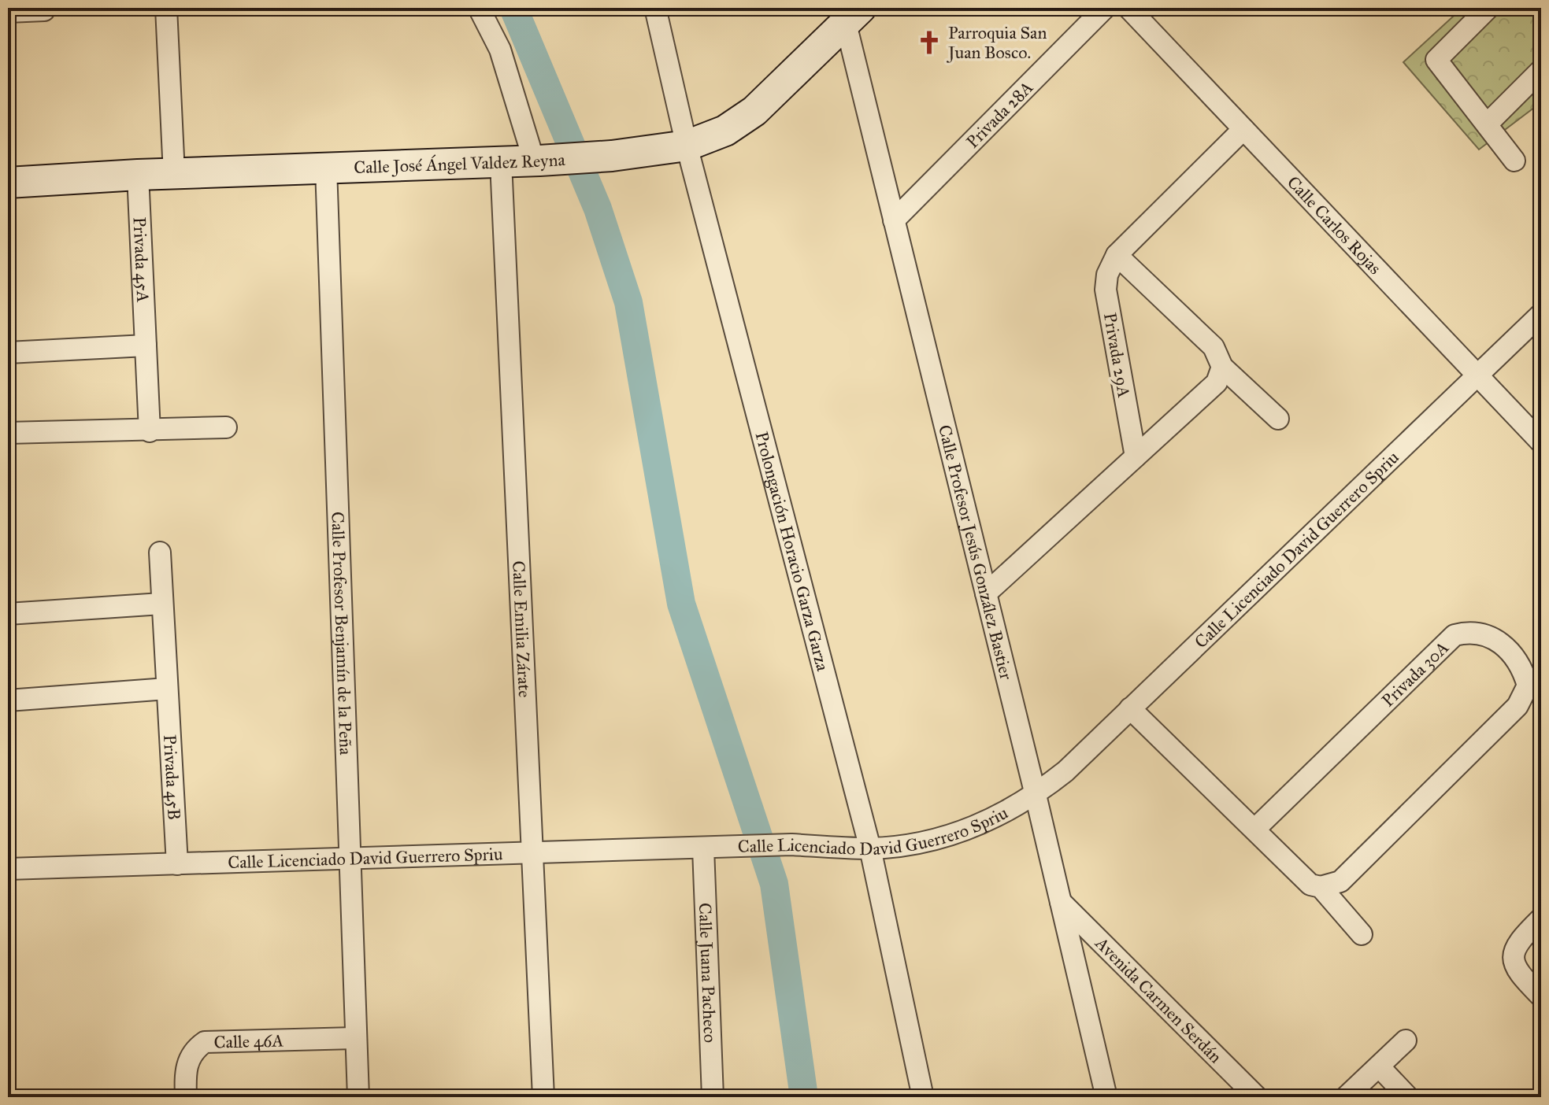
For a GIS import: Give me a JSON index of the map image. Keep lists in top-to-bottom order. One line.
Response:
{"streets":{"street":["Privada 28A","Calle José Ángel Valdez Reyna","Calle Carlos Rojas","Privada 45A","Privada 29A","Calle Licenciado David Guerrero Spriu","Prolongación Horacio Garza Garza","Calle Profesor Jesús González Bastier","Calle Emilia Zárate","Calle Profesor Benjamín de la Peña","Privada 30A","Privada 45B","Calle Juana Pacheco","Avenida Carmen Serdán","Calle 46A"]},"crossings":[["Privada 28A","Calle Profesor Jesús González Bastier"],["Calle José Ángel Valdez Reyna","Privada 45A"],["Calle José Ángel Valdez Reyna","Prolongación Horacio Garza Garza"],["Calle José Ángel Valdez Reyna","Calle Profesor Jesús González Bastier"],["Calle José Ángel Valdez Reyna","Calle Emilia Zárate"],["Calle José Ángel Valdez Reyna","Calle Profesor Benjamín de la Peña"],["Calle Carlos Rojas","Privada 29A"],["Calle Carlos Rojas","Calle Licenciado David Guerrero Spriu"],["Calle Licenciado David Guerrero Spriu","Prolongación Horacio Garza Garza"],["Calle Licenciado David Guerrero Spriu","Calle Profesor Jesús González Bastier"],["Calle Licenciado David Guerrero Spriu","Calle Emilia Zárate"],["Calle Licenciado David Guerrero Spriu","Calle Profesor Benjamín de la Peña"],["Calle Licenciado David Guerrero Spriu","Privada 45B"],["Calle Licenciado David Guerrero Spriu","Calle Juana Pacheco"],["Calle Profesor Jesús González Bastier","Avenida Carmen Serdán"],["Calle Profesor Benjamín de la Peña","Calle 46A"]],"places":{"church":["Parroquia San Juan Bosco."]}}
